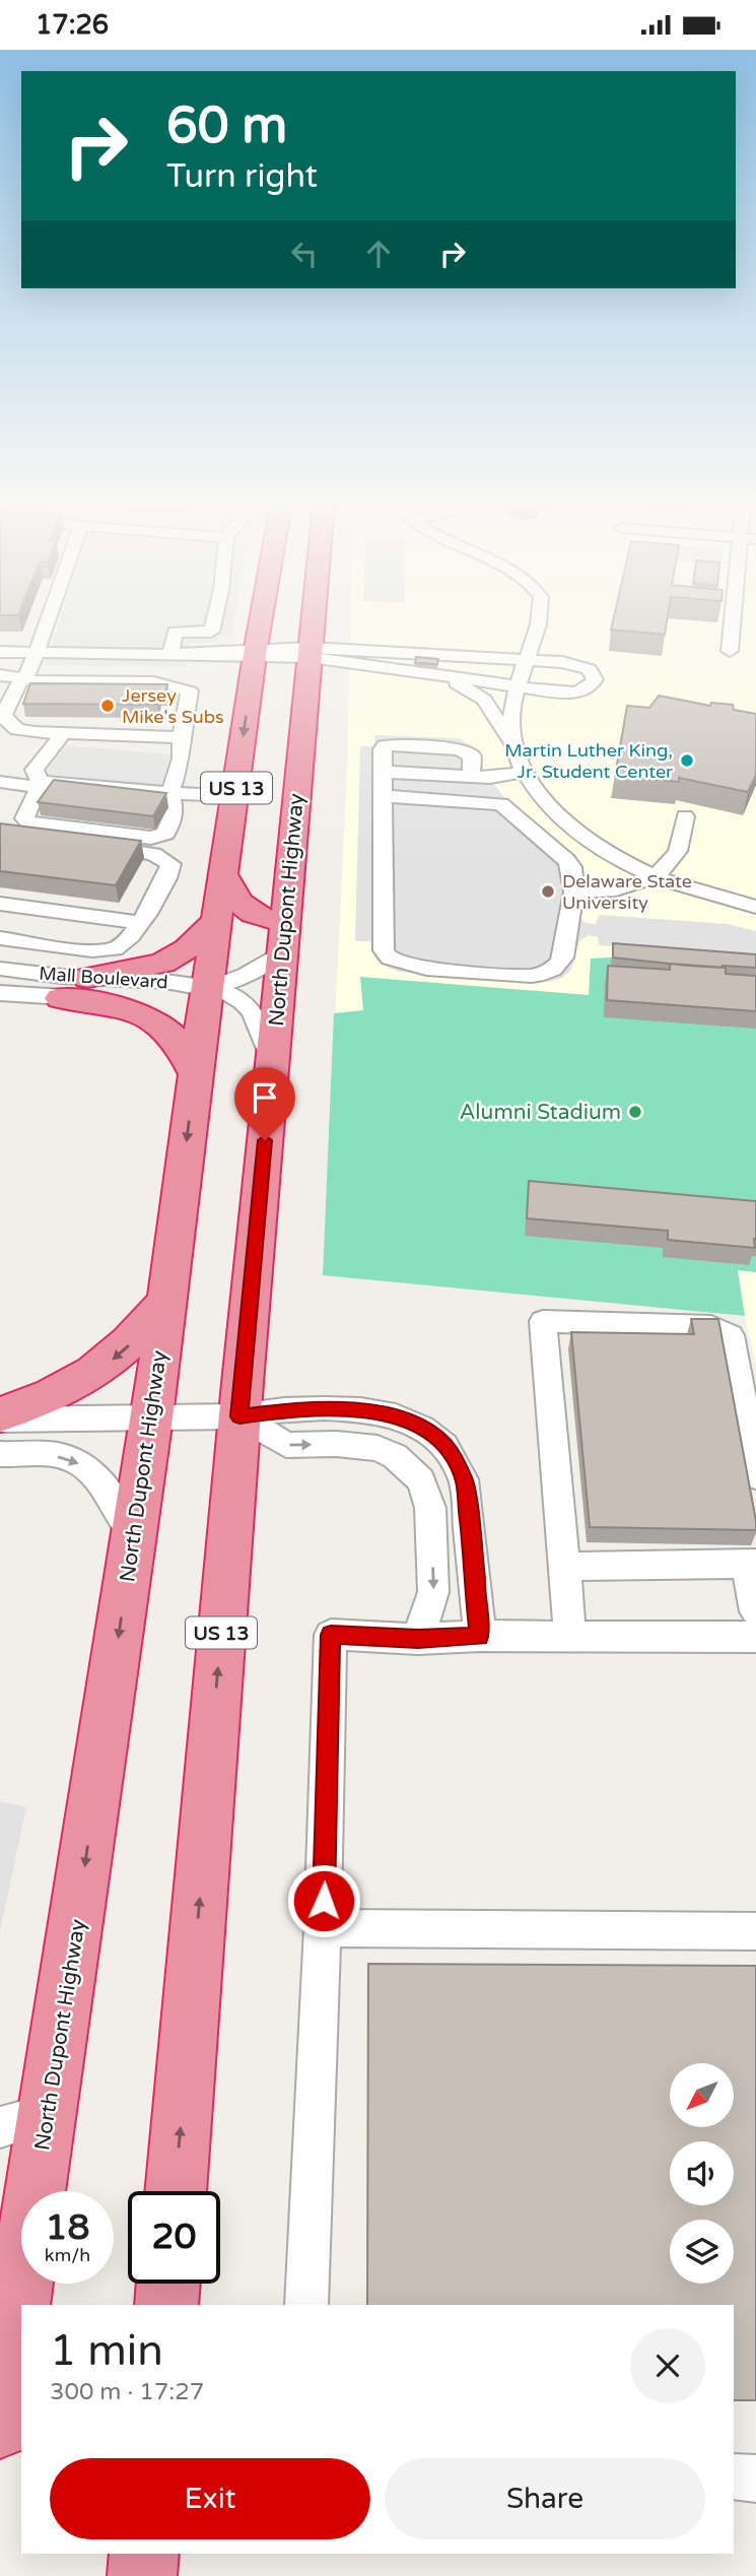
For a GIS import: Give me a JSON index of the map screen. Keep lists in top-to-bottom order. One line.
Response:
{"streets":{"highway":["US 13","North Dupont Highway"],"street":["Mall Boulevard"]},"crossings":[["North Dupont Highway","Mall Boulevard"]],"places":["Jersey Mike's Subs","Martin Luther King, Jr. Student Center","Delaware State University","Alumni Stadium"],"north":"bottom left","page":{"status":"17:26","turn":["60 m","Turn right"],"speed":"18 km/h","limit":"20","heading":["1 min","300 m · 17:27"],"buttons":["Exit","Share"]}}
